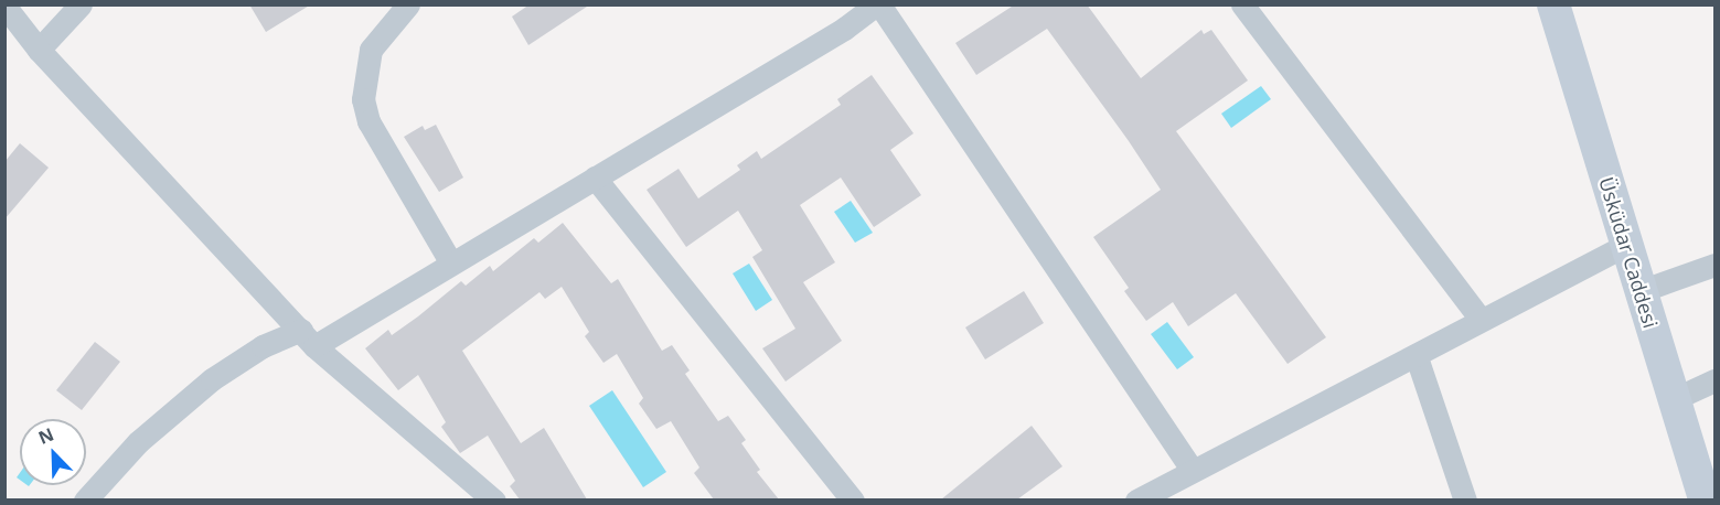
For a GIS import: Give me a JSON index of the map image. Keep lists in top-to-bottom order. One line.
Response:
{"streets":{"main road":["Üsküdar Caddesi"]},"north":"top left"}
